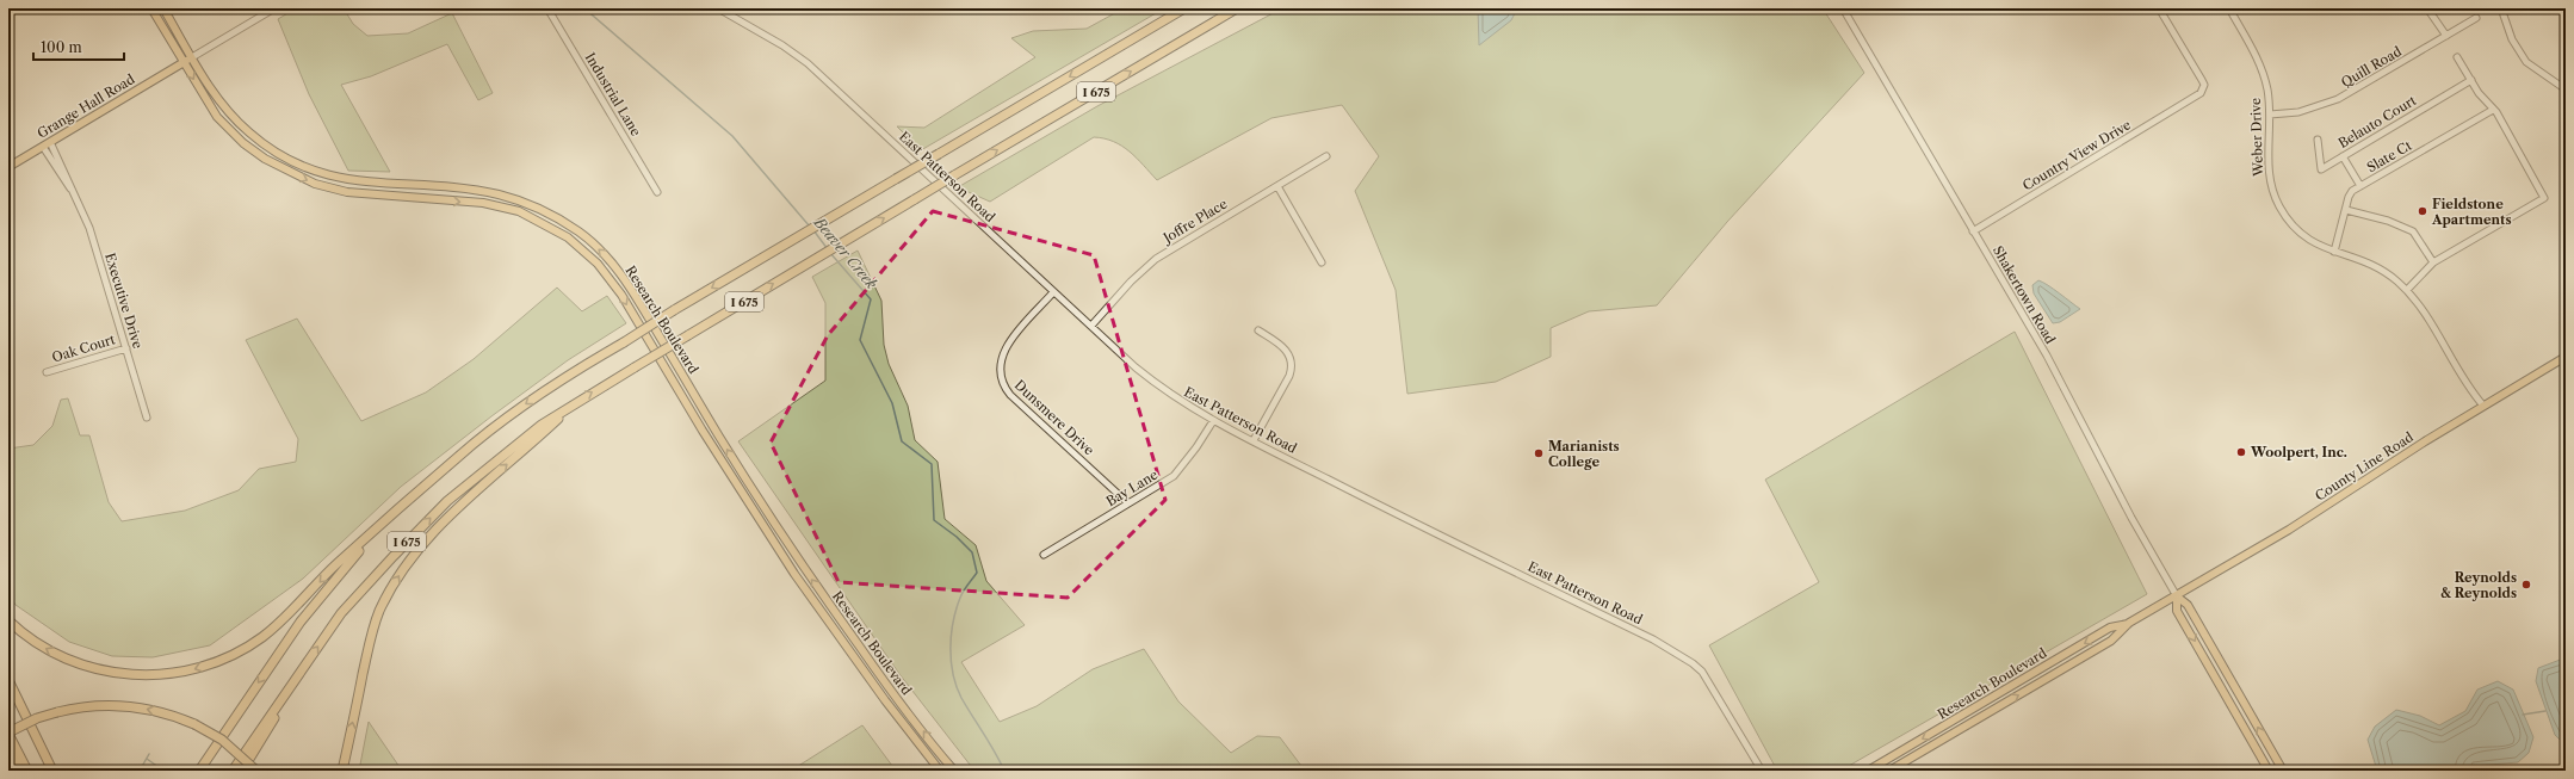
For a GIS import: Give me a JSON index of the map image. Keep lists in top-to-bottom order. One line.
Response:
{"streets":{"highway":["I 675"],"main road":["Grange Hall Road","Research Boulevard","County Line Road"],"street":["Quill Road","Industrial Lane","Belauto Court","Weber Drive","Country View Drive","Slate Ct","East Patterson Road","Joffre Place","Shakertown Road","Executive Drive","Oak Court","Dunsmere Drive","Bay Lane"]},"crossings":[["Quill Road","Weber Drive"],["Grange Hall Road","Executive Drive"],["Grange Hall Road","Research Boulevard"],["Weber Drive","Slate Ct"],["Weber Drive","County Line Road"],["Country View Drive","Shakertown Road"],["East Patterson Road","Joffre Place"],["East Patterson Road","Dunsmere Drive"],["East Patterson Road","Bay Lane"],["Shakertown Road","Research Boulevard"],["Shakertown Road","County Line Road"],["Executive Drive","Oak Court"],["Research Boulevard","County Line Road"],["Dunsmere Drive","Bay Lane"]],"water":["Beaver Creek"],"places":["Fieldstone Apartments","Woolpert, Inc.","Marianists College","Reynolds & Reynolds"],"scale_bar":"100 m"}
